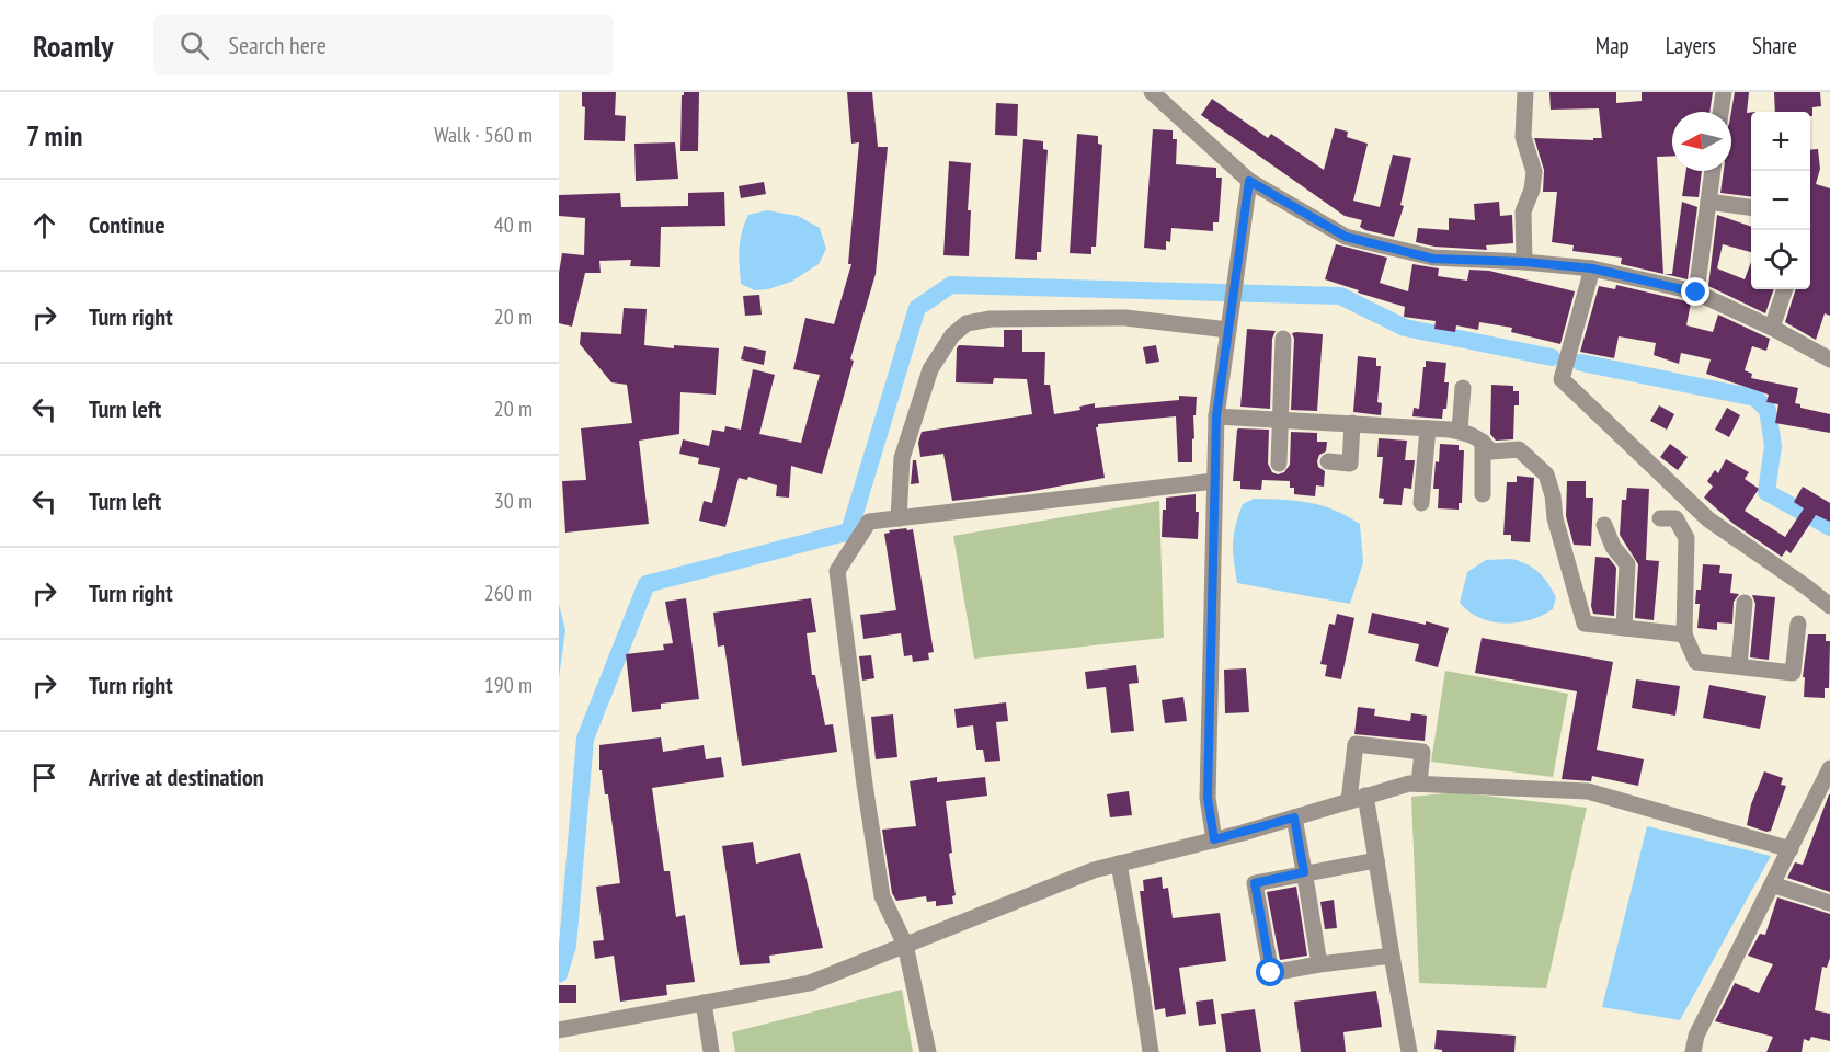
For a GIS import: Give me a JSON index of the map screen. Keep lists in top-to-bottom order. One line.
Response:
{"north":"left","page":{"header":"Roamly","search":"Search here","nav":["Map","Layers","Share"],"heading":["7 min","Walk · 560 m"],"map_buttons":["+","−"],"list":[["Continue","40 m"],["Turn right","20 m"],["Turn left","20 m"],["Turn left","30 m"],["Turn right","260 m"],["Turn right","190 m"],"Arrive at destination"]}}
